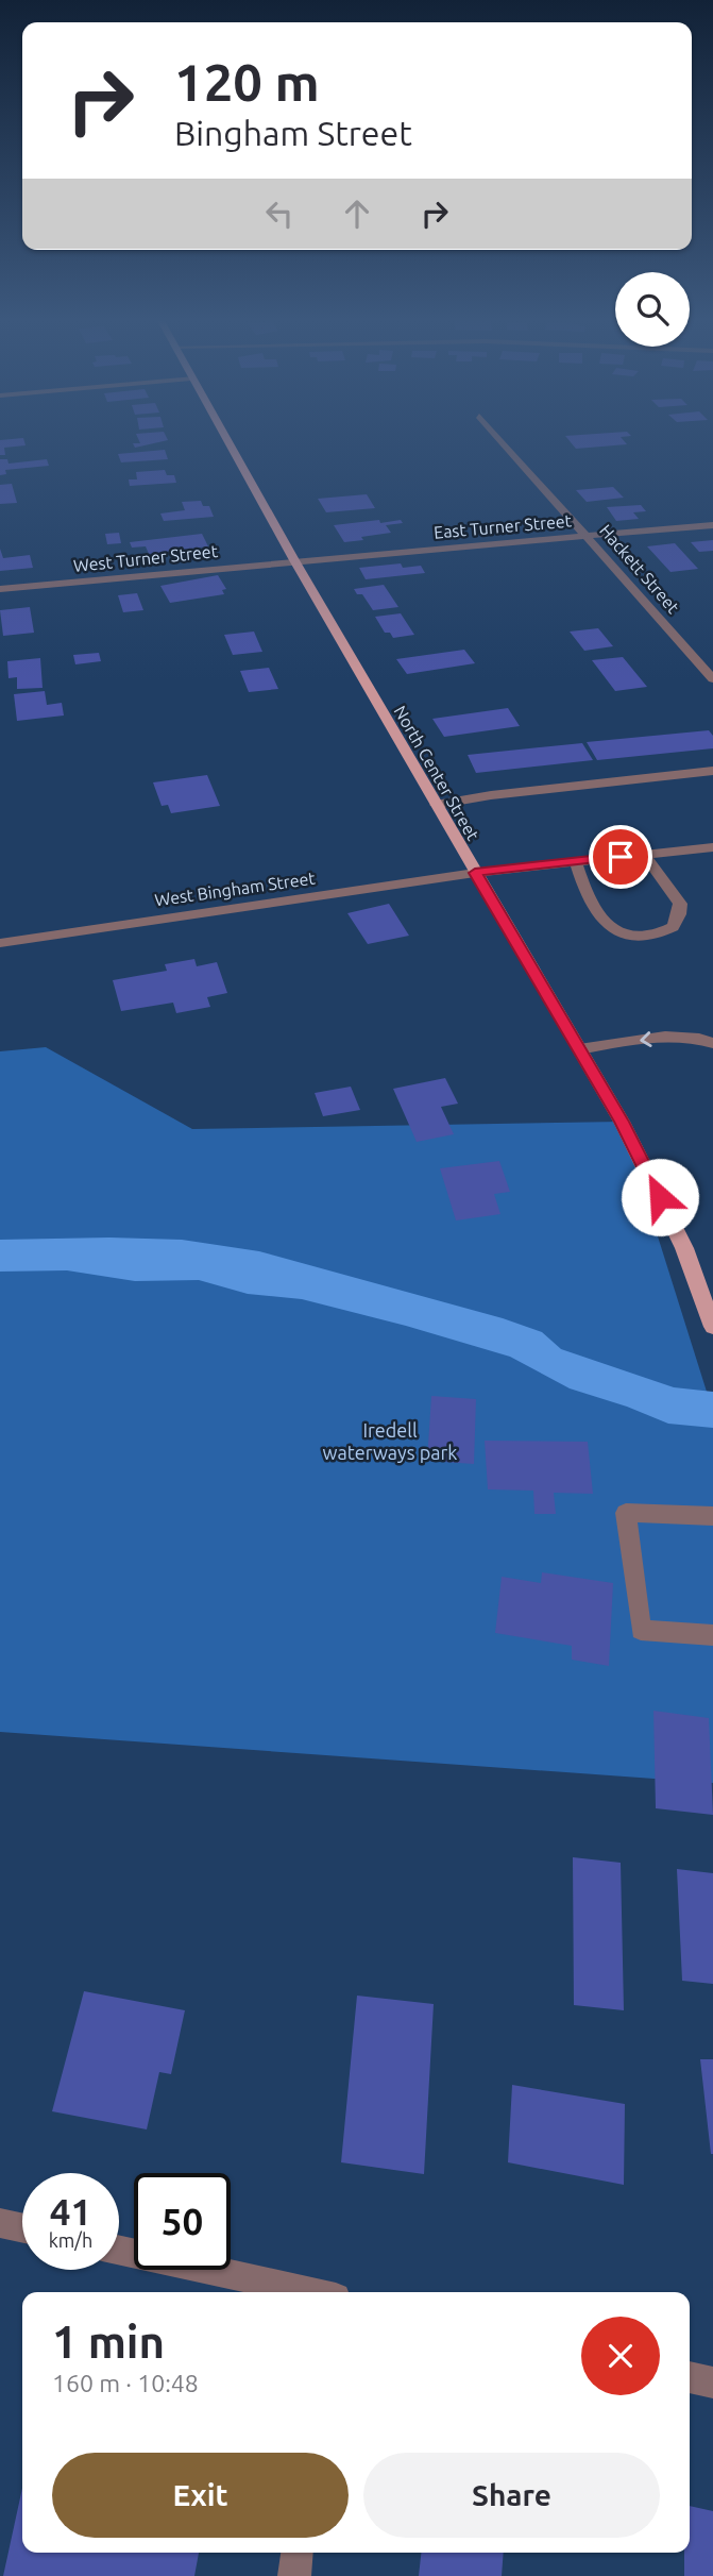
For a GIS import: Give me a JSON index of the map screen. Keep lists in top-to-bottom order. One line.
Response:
{"streets":{"main road":["North Center Street"],"street":["East Turner Street","West Turner Street","Hackett Street","West Bingham Street"]},"crossings":[["East Turner Street","West Turner Street"],["East Turner Street","Hackett Street"],["East Turner Street","North Center Street"],["West Turner Street","North Center Street"],["North Center Street","West Bingham Street"]],"parks":["Iredell waterways park"],"page":{"turn":["120 m","Bingham Street"],"speed":"41 km/h","limit":"50","heading":["1 min","160 m · 10:48"],"buttons":["Exit","Share"]}}
